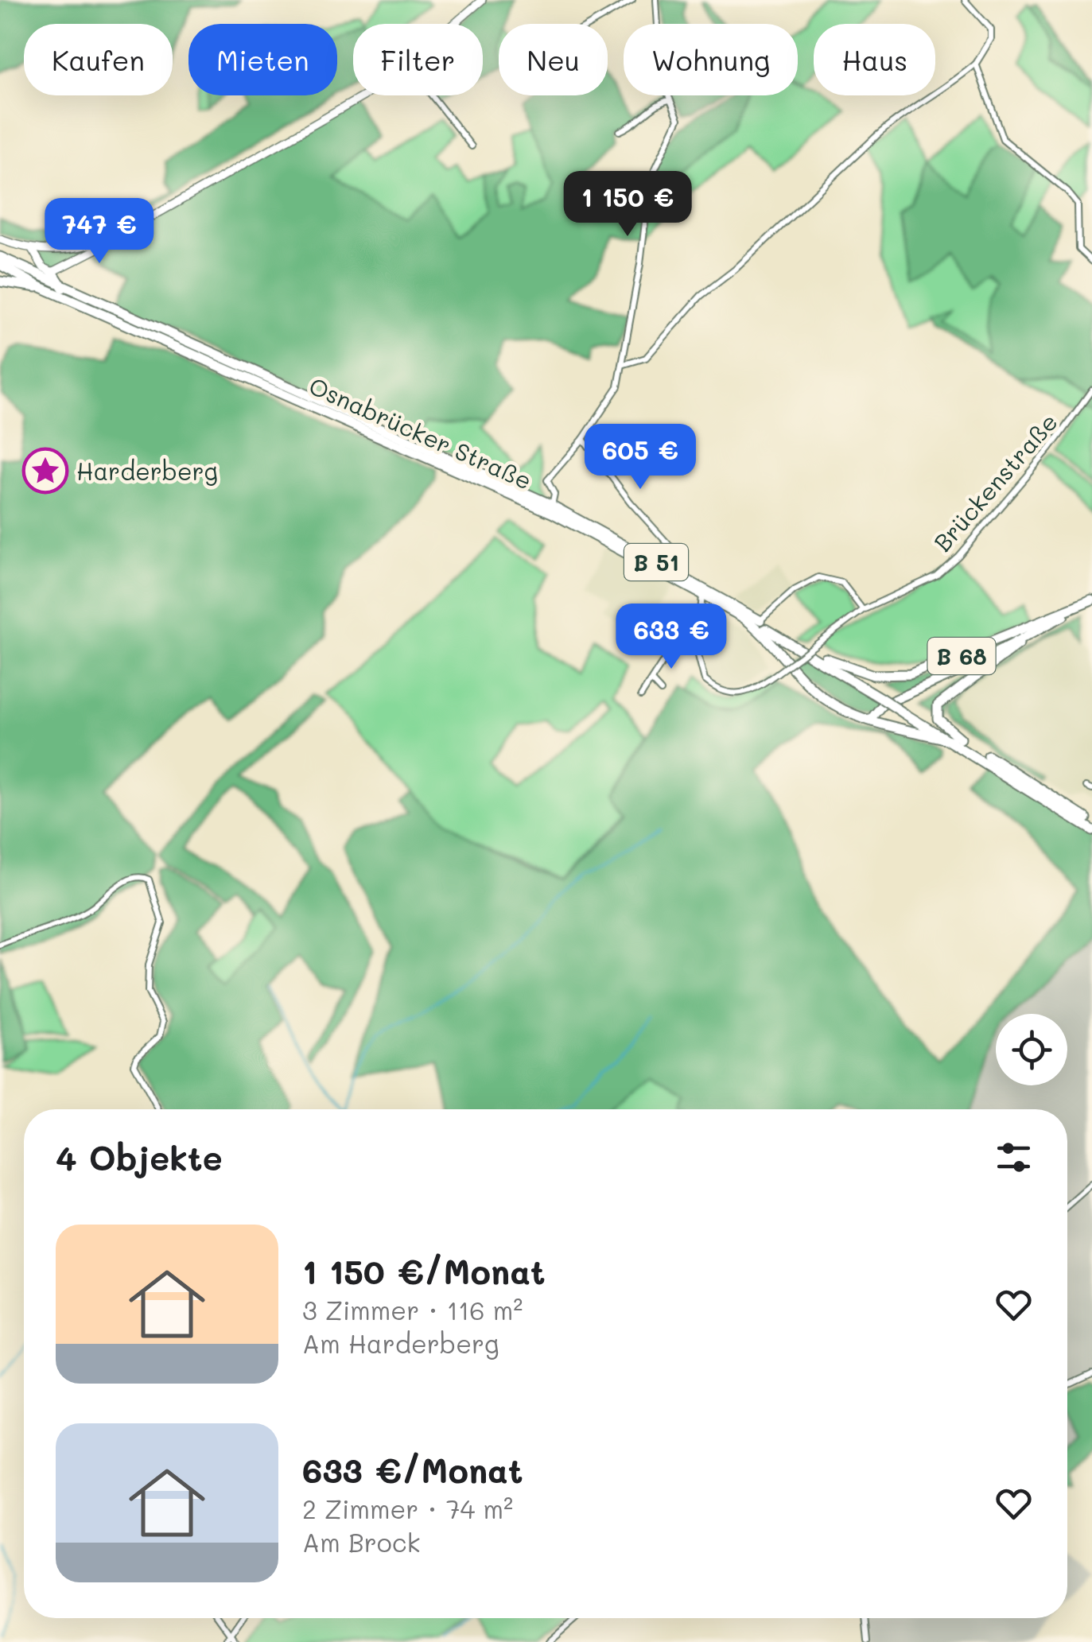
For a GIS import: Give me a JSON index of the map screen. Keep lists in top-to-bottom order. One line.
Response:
{"streets":{"highway":["Osnabrücker Straße","B 51","B 68"],"street":["Brückenstraße"]},"crossings":[["Osnabrücker Straße","Brückenstraße"],["Osnabrücker Straße","B 51"],["Osnabrücker Straße","B 68"]],"places":{"place":["Harderberg"]},"page":{"chip":["Kaufen","Mieten","Filter","Neu","Wohnung","Haus"],"price":["1 150 €","747 €","605 €","633 €"],"heading":"4 Objekte","list":[{"name":"1 150 €/Monat","note":"3 Zimmer · 116 m² · Am Harderberg"},{"name":"633 €/Monat","note":"2 Zimmer · 74 m² · Am Brock"}]}}
